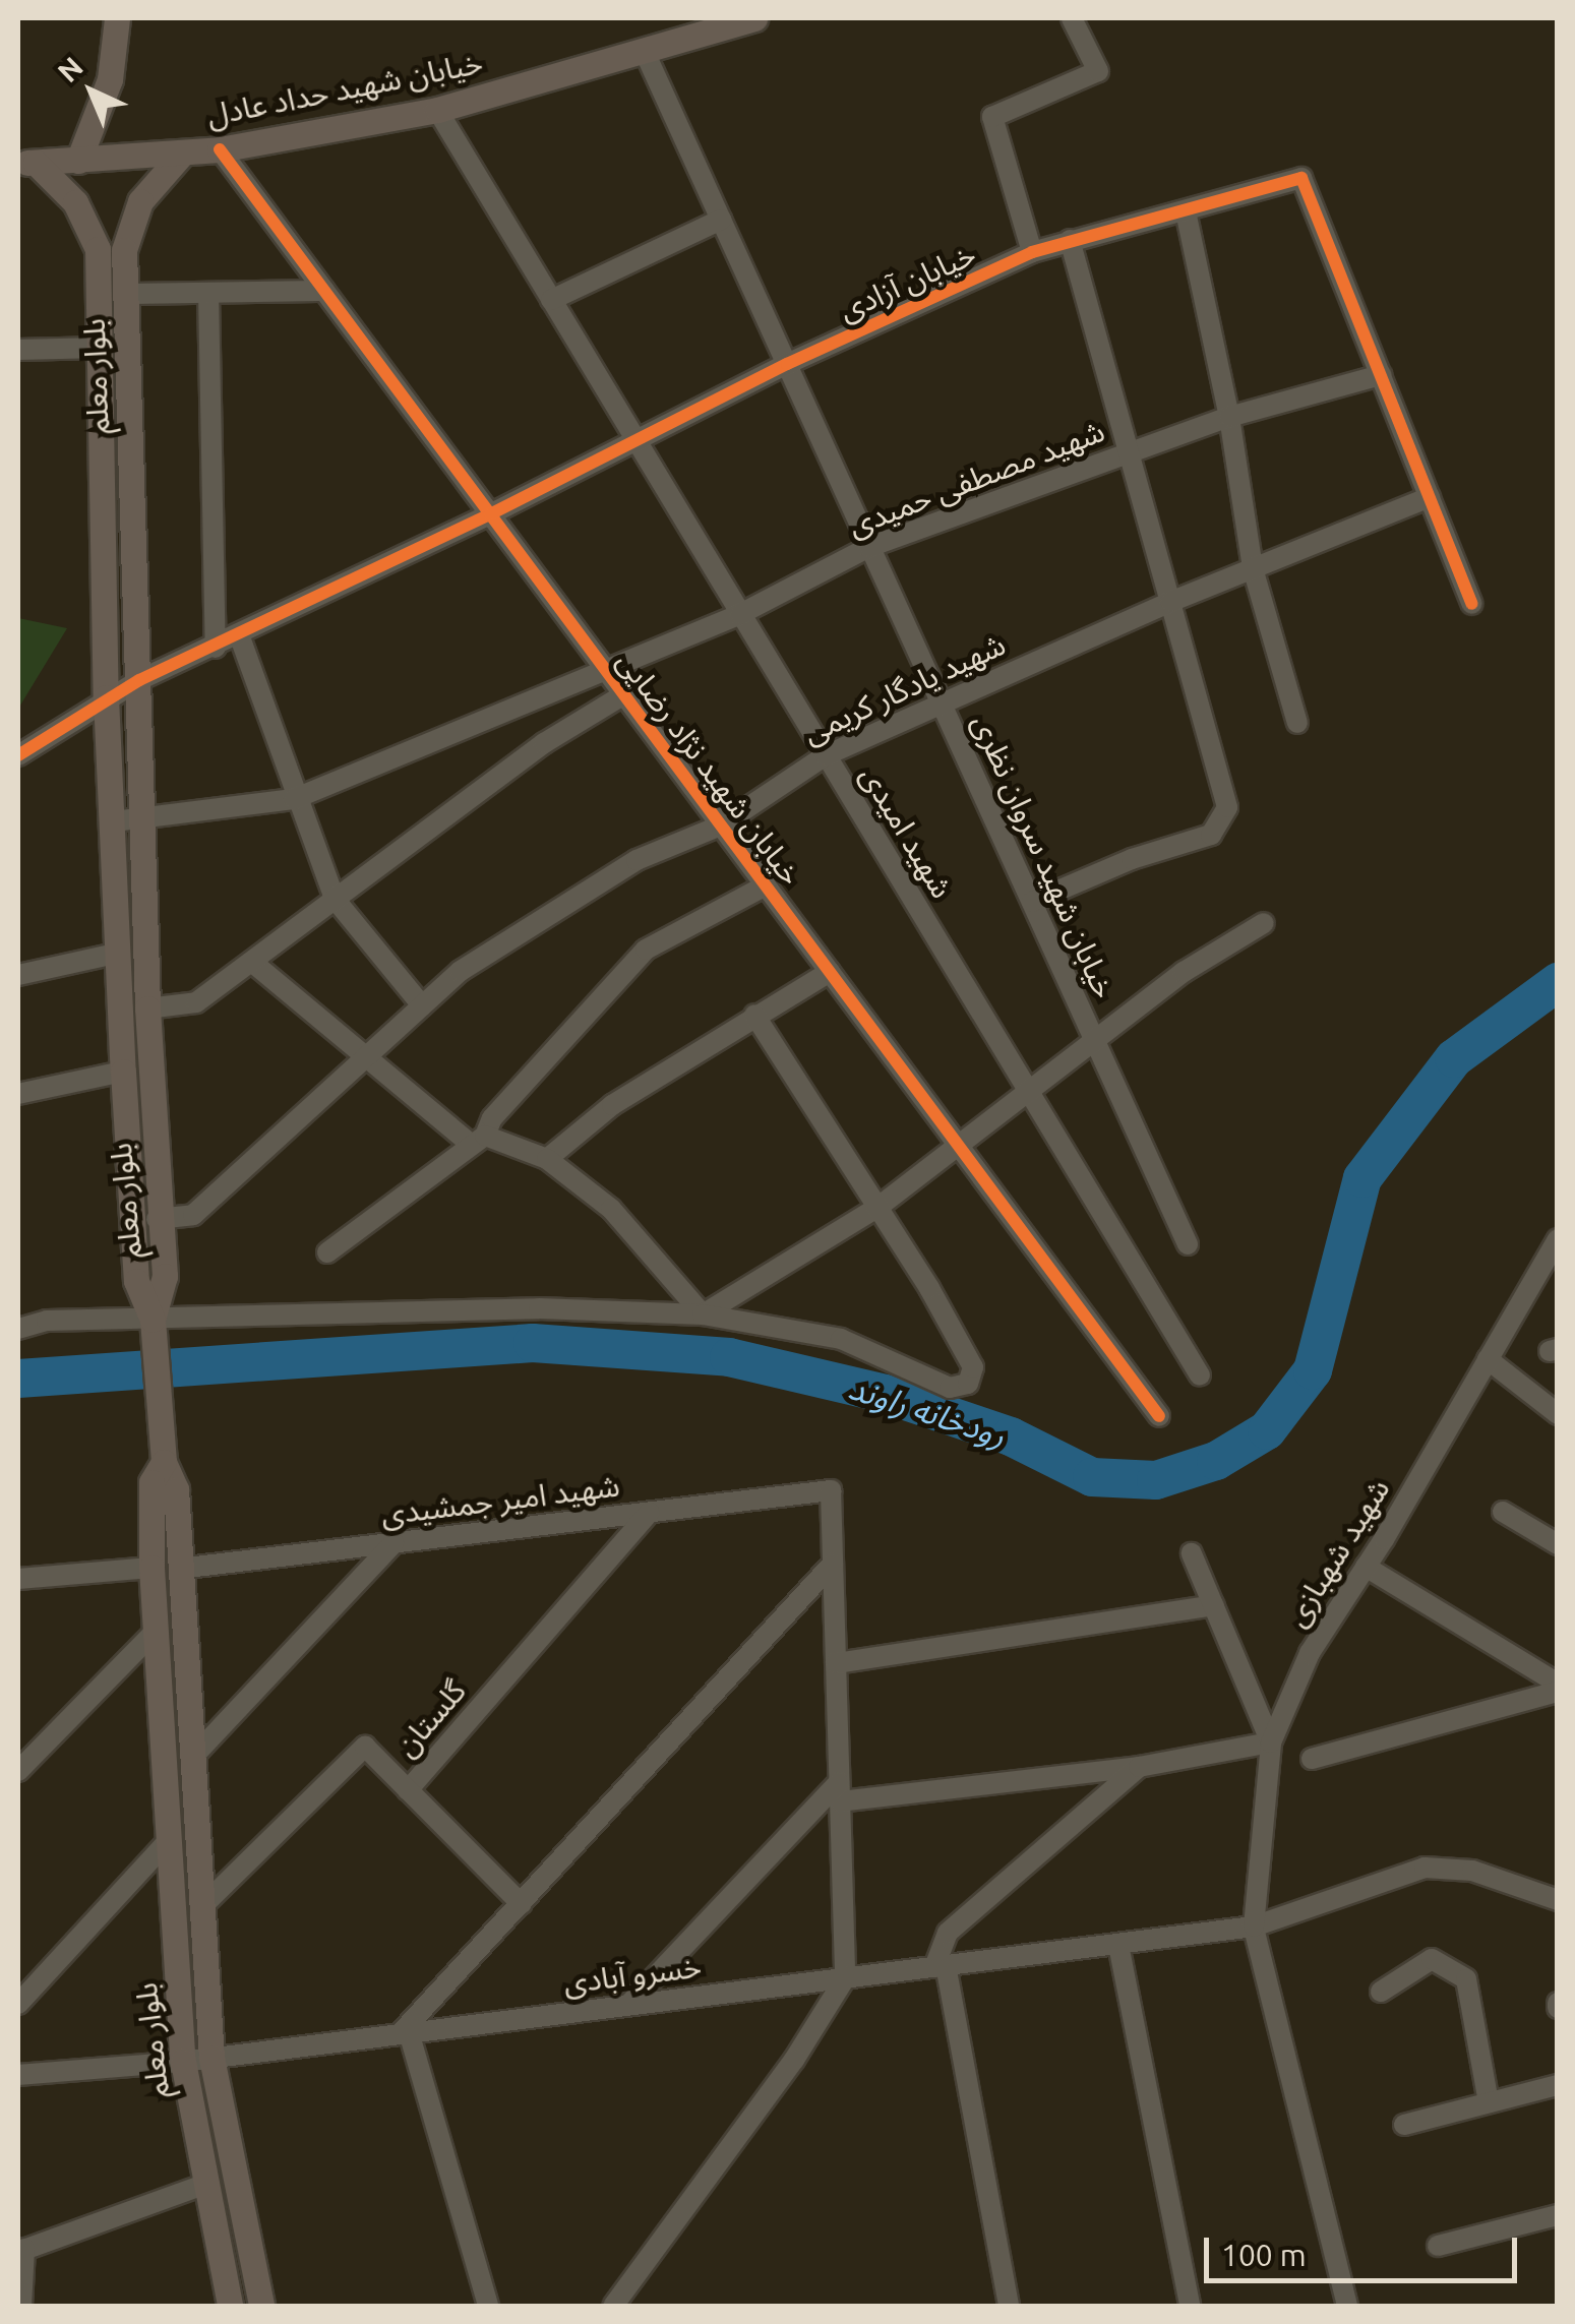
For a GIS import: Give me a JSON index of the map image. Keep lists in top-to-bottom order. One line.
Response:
{"streets":{"main road":["خیابان شهید حداد عادل","بلوار معلم"],"street":["خیابان آزادی","شهید مصطفی حمیدی","شهید یادگار کریمی","خیابان شهید نژاد رضایی","شهید امیدی","خیابان شهید سروان نظری","شهید امیر جمشیدی","شهید شهبازی","گلستان","خسرو آبادی"]},"crossings":[["خیابان شهید حداد عادل","بلوار معلم"],["خیابان شهید حداد عادل","خیابان شهید نژاد رضایی"],["خیابان شهید حداد عادل","شهید امیدی"],["خیابان شهید حداد عادل","خیابان شهید سروان نظری"],["خیابان آزادی","بلوار معلم"],["خیابان آزادی","شهید مصطفی حمیدی"],["خیابان آزادی","شهید یادگار کریمی"],["خیابان آزادی","خیابان شهید نژاد رضایی"],["خیابان آزادی","شهید امیدی"],["خیابان آزادی","خیابان شهید سروان نظری"],["بلوار معلم","شهید مصطفی حمیدی"],["بلوار معلم","شهید یادگار کریمی"],["بلوار معلم","شهید امیر جمشیدی"],["بلوار معلم","گلستان"],["بلوار معلم","خسرو آبادی"],["شهید مصطفی حمیدی","خیابان شهید نژاد رضایی"],["شهید مصطفی حمیدی","شهید امیدی"],["شهید مصطفی حمیدی","خیابان شهید سروان نظری"],["شهید یادگار کریمی","خیابان شهید نژاد رضایی"],["شهید یادگار کریمی","شهید امیدی"],["شهید یادگار کریمی","خیابان شهید سروان نظری"],["شهید امیر جمشیدی","گلستان"],["شهید شهبازی","خسرو آبادی"]],"water":["رودخانه راوند"],"scale_bar":"100 m","north":"top left"}
